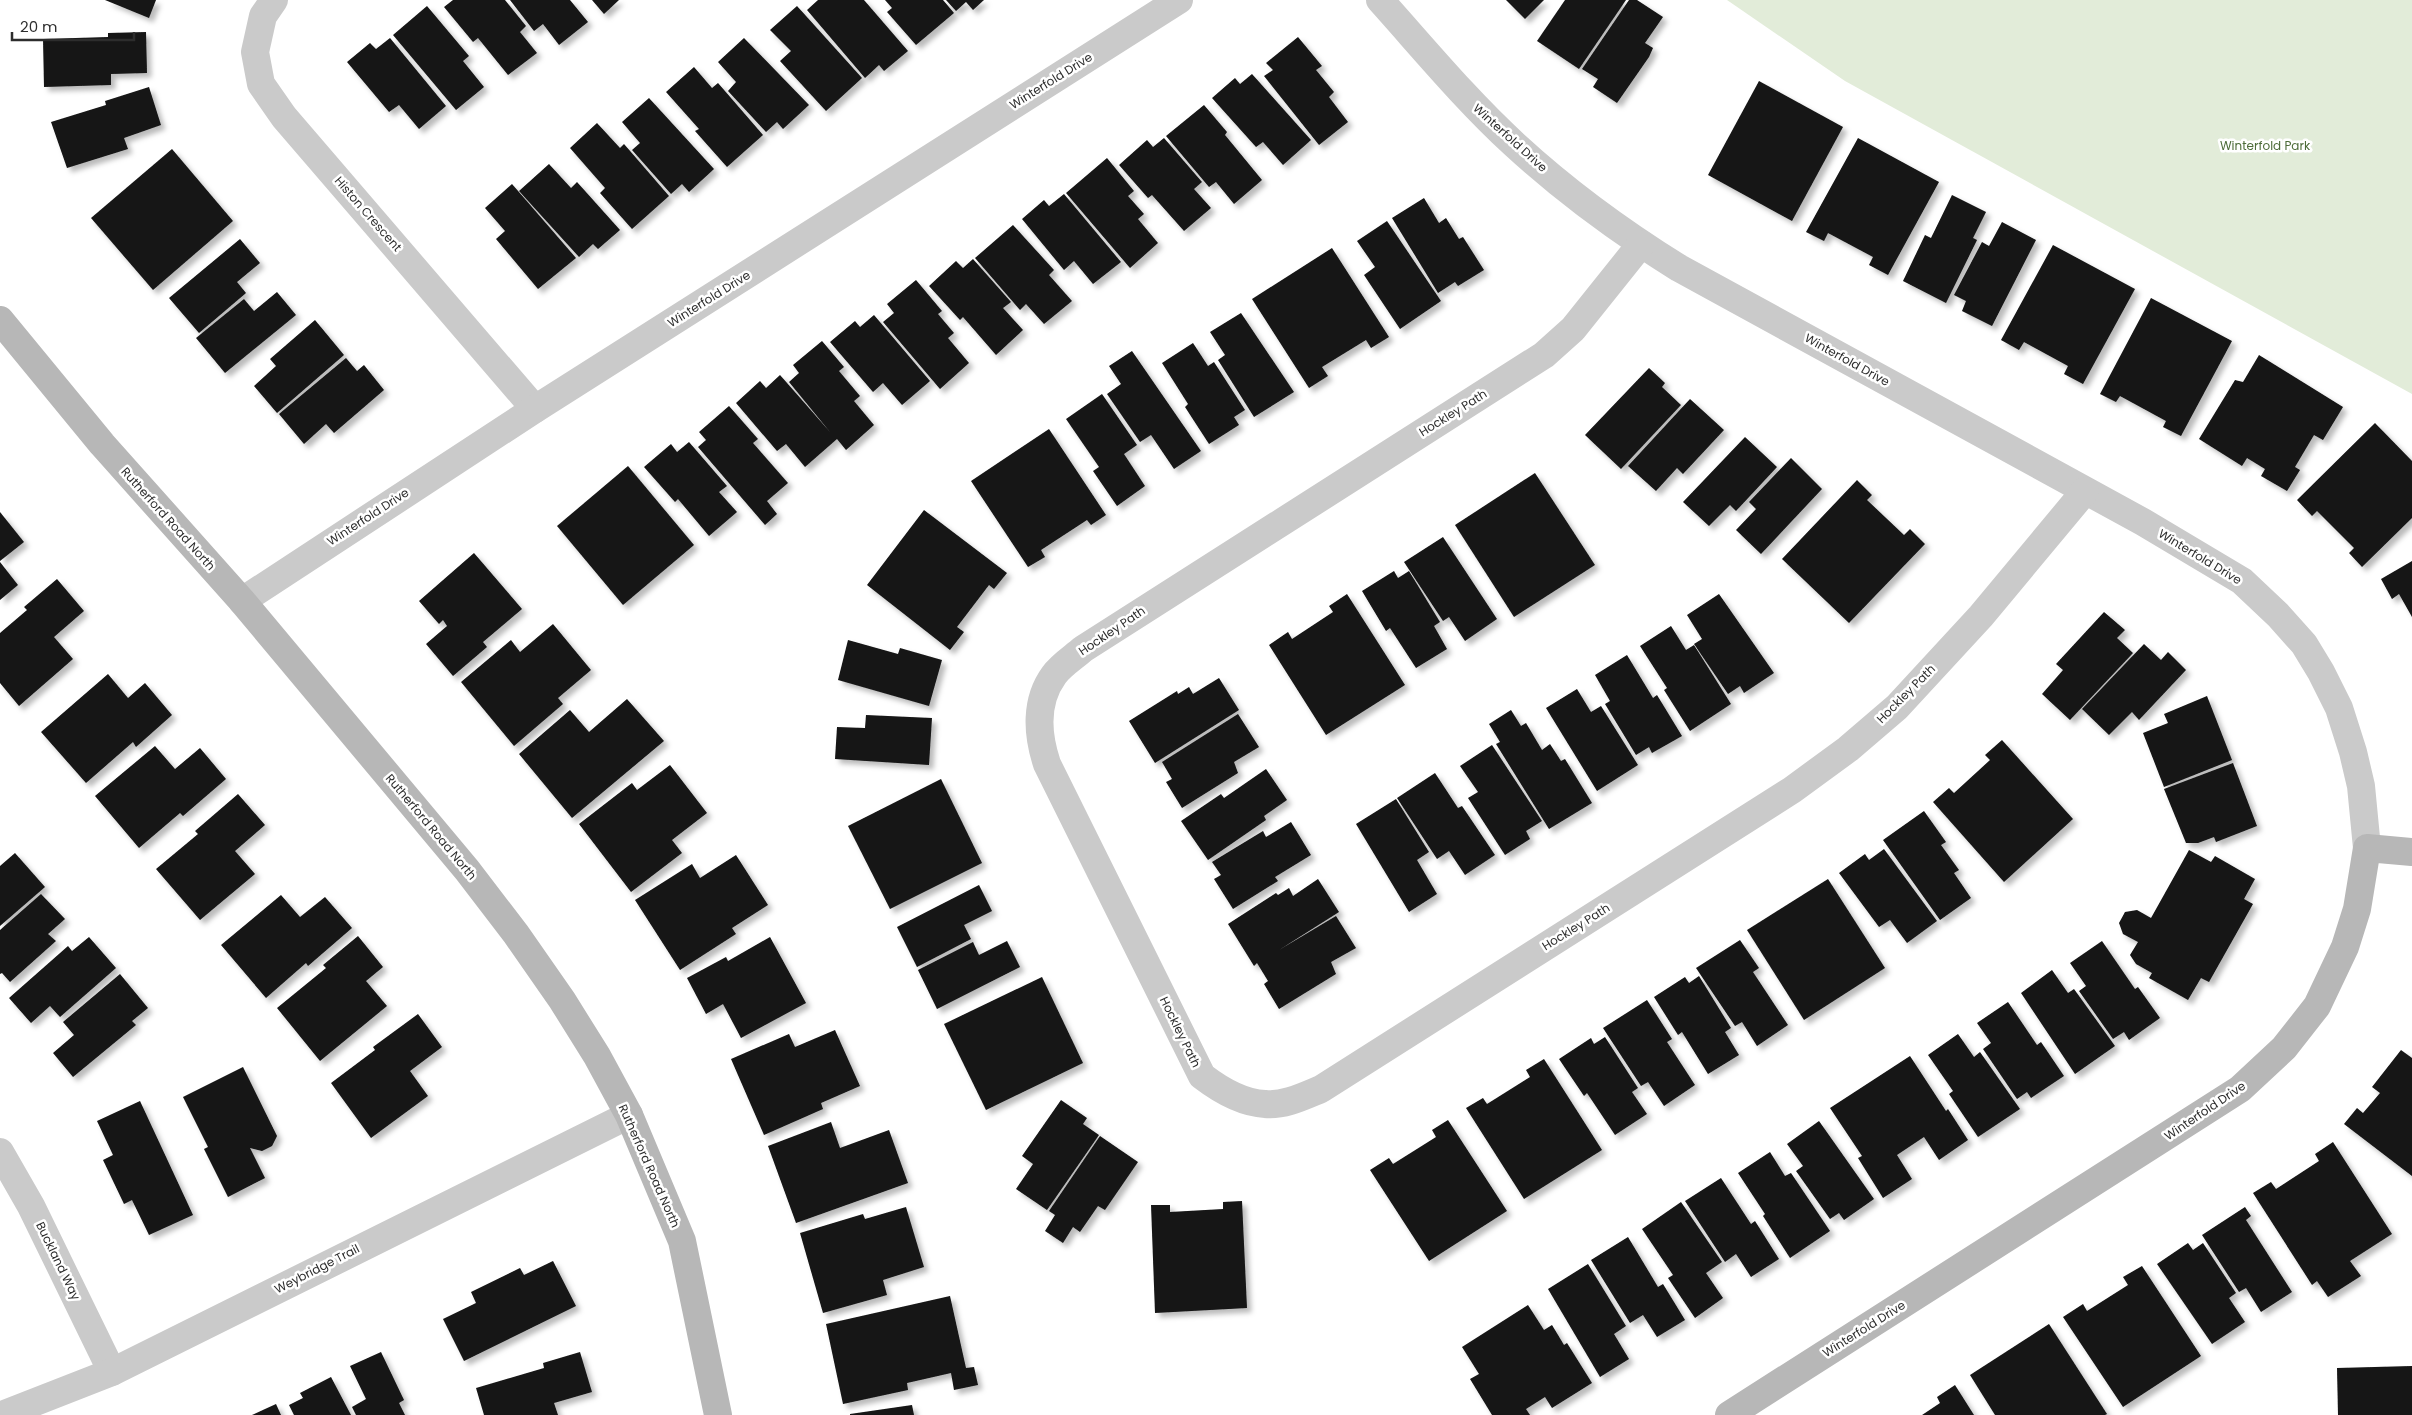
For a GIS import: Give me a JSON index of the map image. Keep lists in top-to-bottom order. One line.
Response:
{"streets":{"street":["Winterfold Drive","Histon Crescent","Hockley Path","Rutherford Road North","Buckland Way","Weybridge Trail"]},"crossings":[["Winterfold Drive","Histon Crescent"],["Winterfold Drive","Hockley Path"],["Winterfold Drive","Rutherford Road North"],["Rutherford Road North","Weybridge Trail"],["Buckland Way","Weybridge Trail"]],"parks":["Winterfold Park"],"scale_bar":"20 m"}
